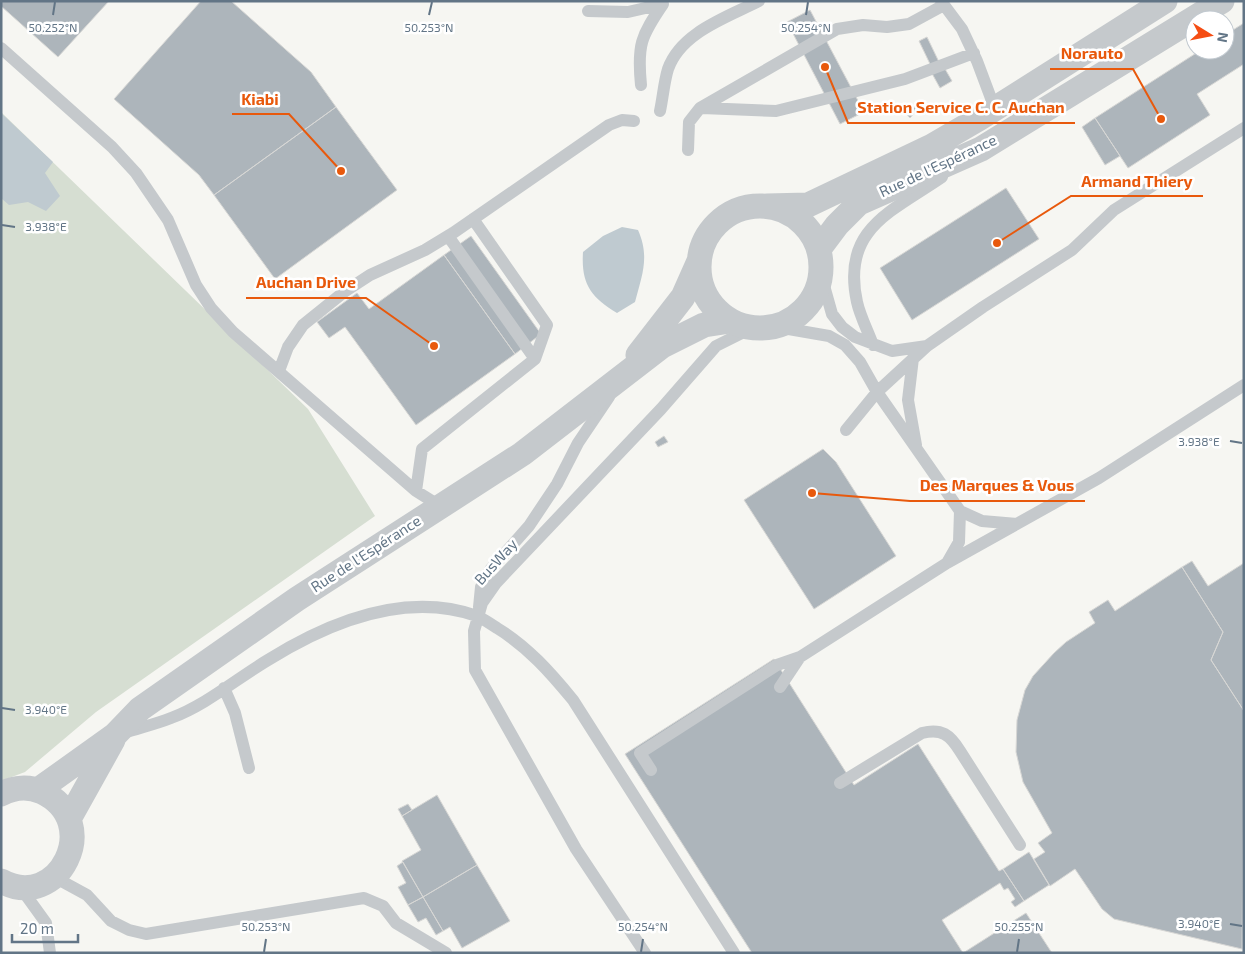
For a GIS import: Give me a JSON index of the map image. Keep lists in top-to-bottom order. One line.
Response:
{"streets":{"street":["Rue de l'Espérance"],"lane":["BusWay"]},"crossings":[["Rue de l'Espérance","BusWay"]],"places":["Station Service C. C. Auchan","Norauto","Kiabi","Armand Thiery","Auchan Drive","Des Marques & Vous"],"scale_bar":"20 m","north":"right","coordinates":["50.252°N","50.253°N","50.254°N","3.938°E","3.940°E","50.255°N"]}
